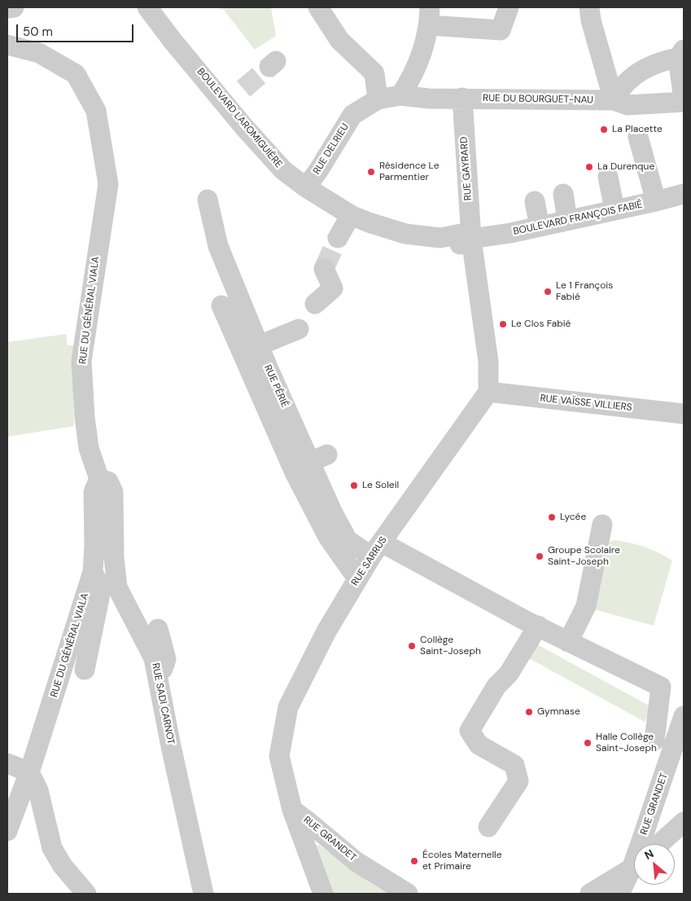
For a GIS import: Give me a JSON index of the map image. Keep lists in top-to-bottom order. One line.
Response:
{"streets":{"street":["RUE DU BOURGUET-NAU","BOULEVARD LAROMIGUIÈRE","RUE DELRIEU","RUE GAYRARD","BOULEVARD FRANÇOIS FABIÉ","RUE DU GÉNÉRAL VIALA","RUE PÉRIÉ","RUE VAÏSSE VILLIERS","RUE SARRUS","RUE SADI CARNOT","RUE GRANDET"]},"crossings":[["RUE DU BOURGUET-NAU","RUE DELRIEU"],["RUE DU BOURGUET-NAU","RUE GAYRARD"],["BOULEVARD LAROMIGUIÈRE","RUE DELRIEU"],["BOULEVARD LAROMIGUIÈRE","RUE GAYRARD"],["BOULEVARD LAROMIGUIÈRE","BOULEVARD FRANÇOIS FABIÉ"],["RUE GAYRARD","BOULEVARD FRANÇOIS FABIÉ"],["RUE DU GÉNÉRAL VIALA","RUE SADI CARNOT"],["RUE PÉRIÉ","RUE SARRUS"],["RUE VAÏSSE VILLIERS","RUE SARRUS"],["RUE SARRUS","RUE GRANDET"]],"places":["La Placette","La Durenque","Résidence Le Parmentier","Le 1 François Fabié","Le Clos Fabié","Le Soleil","Lycée","Groupe Scolaire Saint-Joseph","Collège Saint-Joseph","Gymnase","Halle Collège Saint-Joseph","Écoles Maternelle et Primaire"],"scale_bar":"50 m","north":"top left"}
